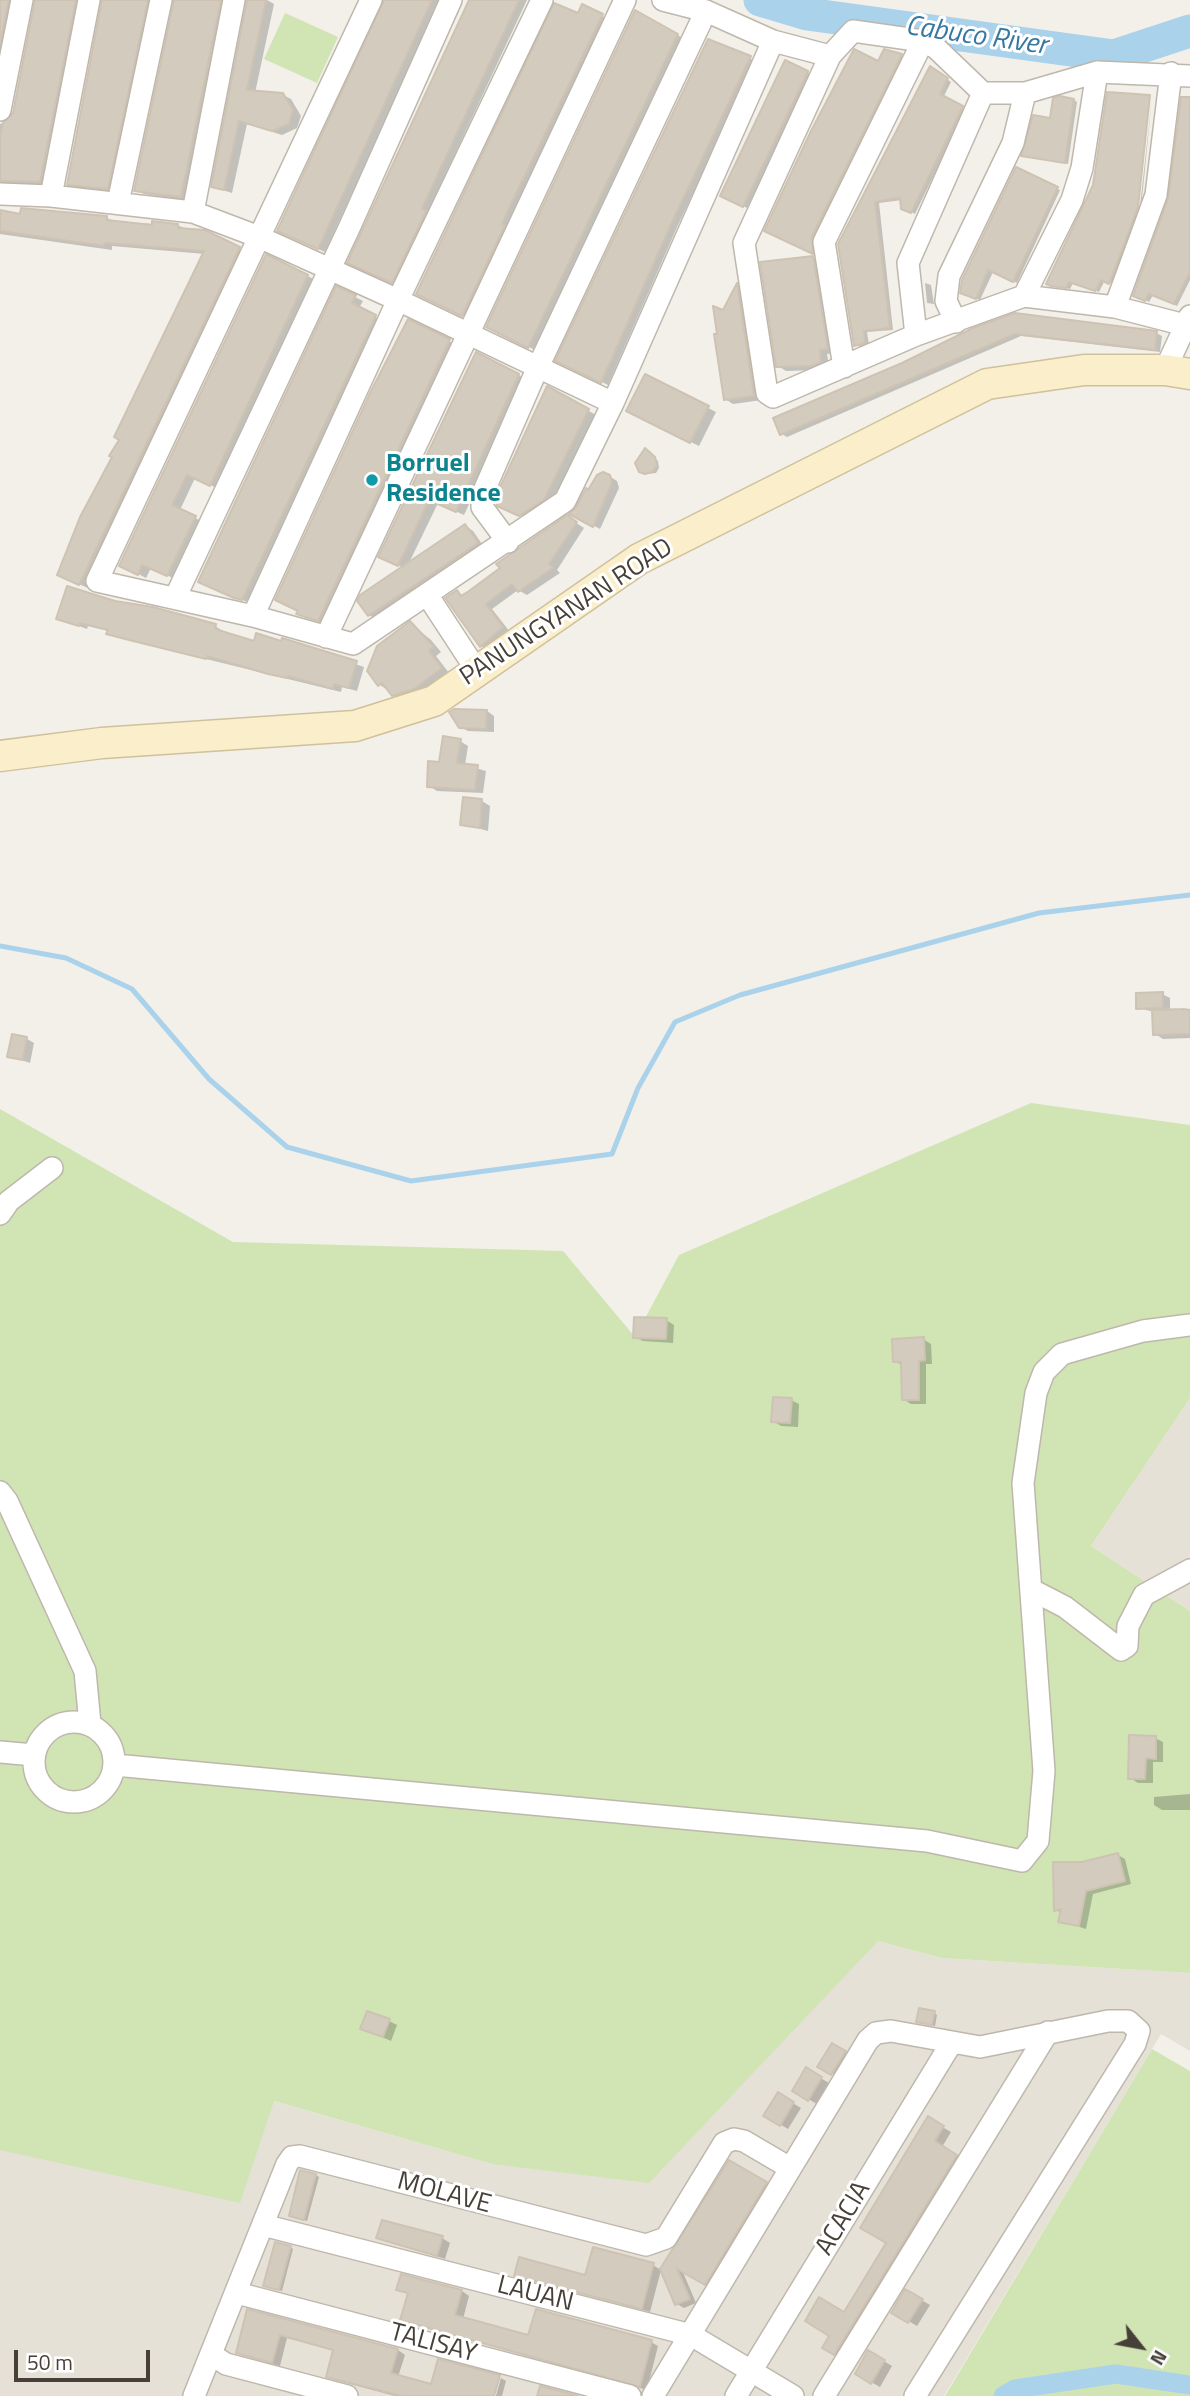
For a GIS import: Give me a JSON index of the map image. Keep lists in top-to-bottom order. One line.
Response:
{"streets":{"street":["PANUNGYANAN ROAD","MOLAVE","ACACIA","LAUAN","TALISAY"]},"crossings":[["MOLAVE","LAUAN"],["MOLAVE","TALISAY"],["ACACIA","LAUAN"]],"water":["Cabuco River"],"places":["Borruel Residence"],"scale_bar":"50 m","north":"bottom right"}
